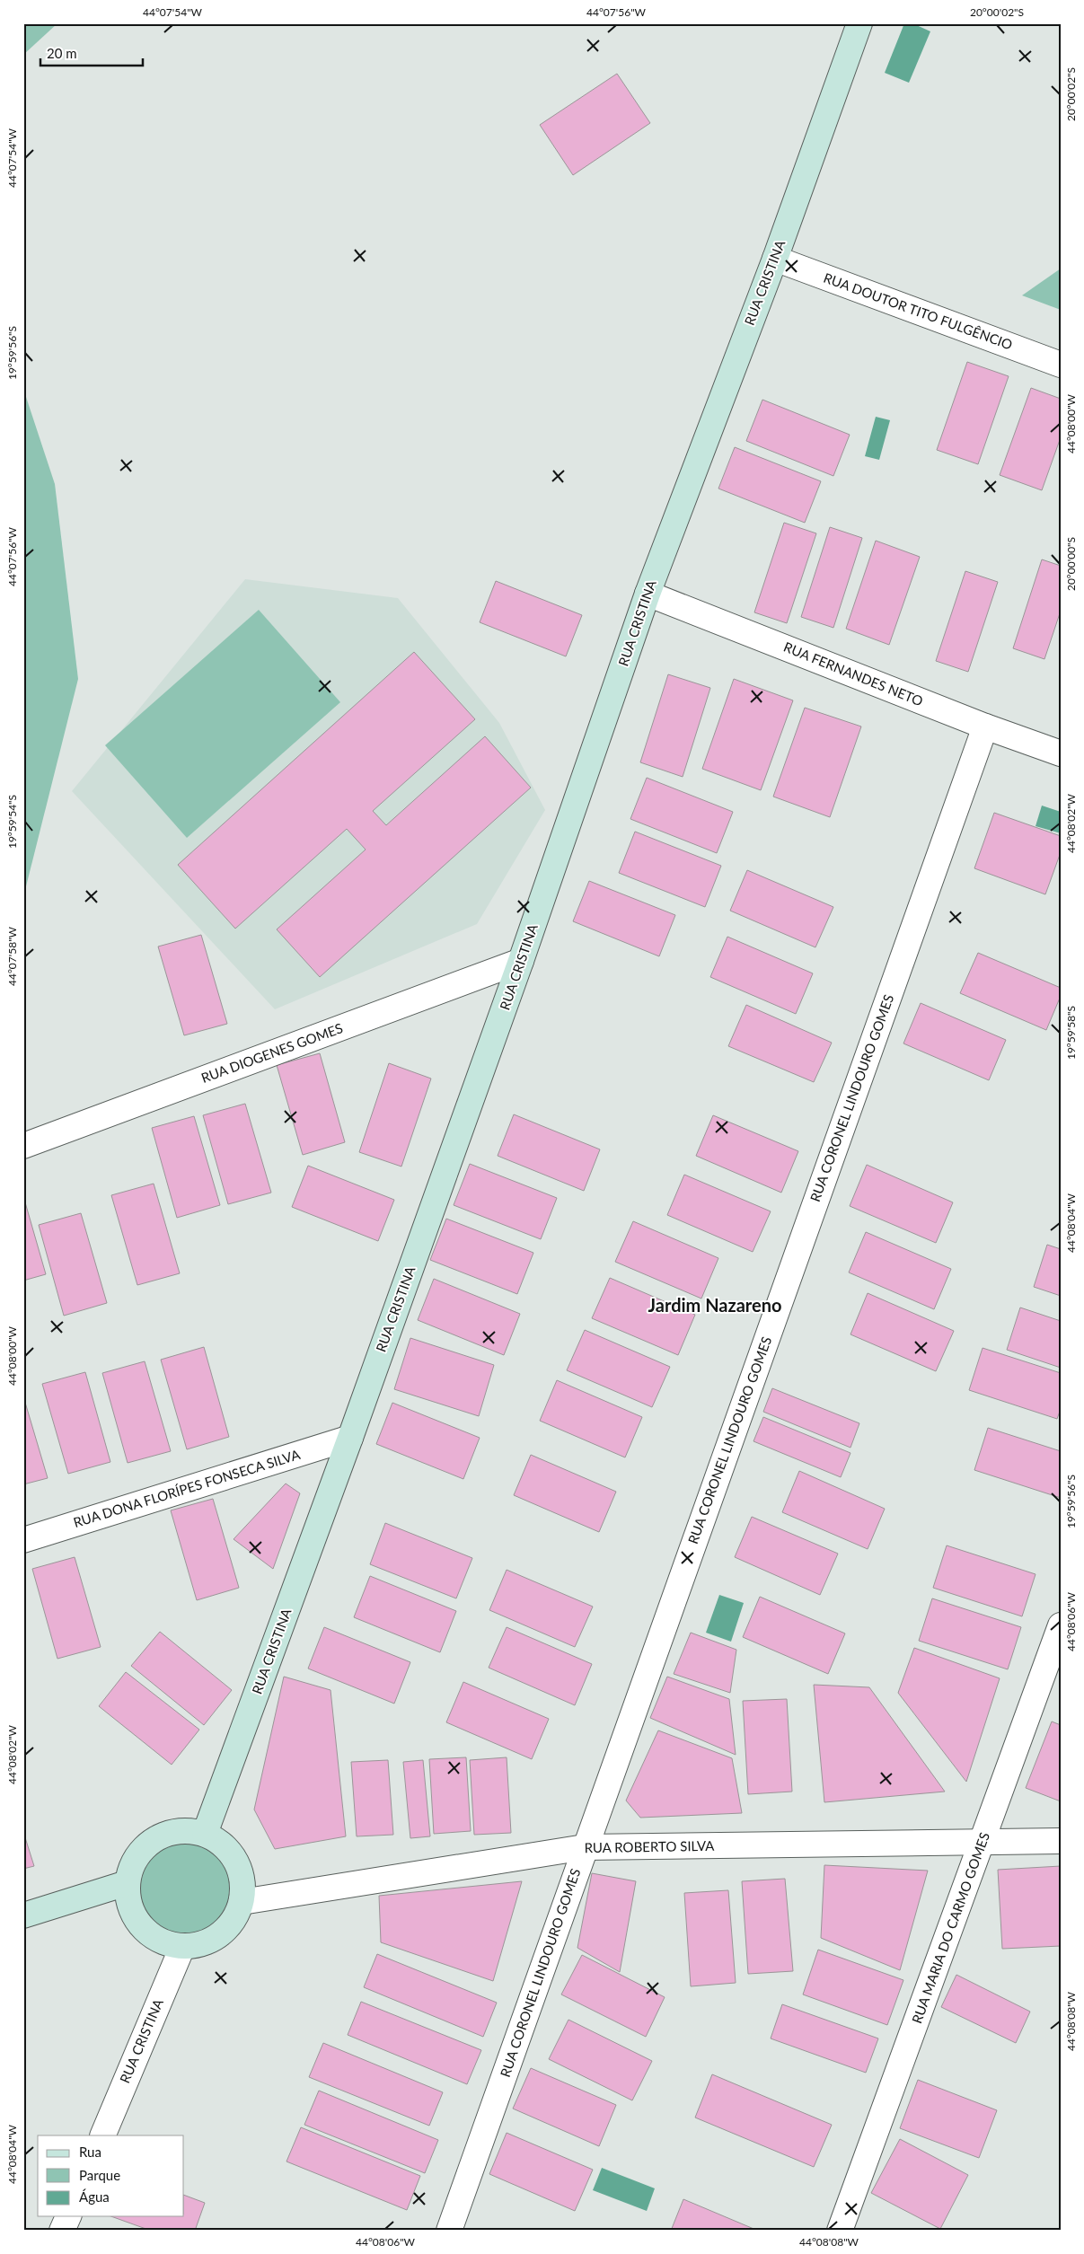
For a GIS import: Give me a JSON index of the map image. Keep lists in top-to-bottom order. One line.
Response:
{"streets":{"main road":["RUA CRISTINA"],"street":["RUA DOUTOR TITO FULGÊNCIO","RUA FERNANDES NETO","RUA DIOGENES GOMES","RUA CORONEL LINDOURO GOMES","RUA DONA FLORÍPES FONSECA SILVA","RUA ROBERTO SILVA","RUA MARIA DO CARMO GOMES"]},"crossings":[["RUA CRISTINA","RUA DOUTOR TITO FULGÊNCIO"],["RUA CRISTINA","RUA FERNANDES NETO"],["RUA CRISTINA","RUA DIOGENES GOMES"],["RUA CRISTINA","RUA DONA FLORÍPES FONSECA SILVA"],["RUA CRISTINA","RUA ROBERTO SILVA"],["RUA FERNANDES NETO","RUA CORONEL LINDOURO GOMES"],["RUA CORONEL LINDOURO GOMES","RUA ROBERTO SILVA"],["RUA ROBERTO SILVA","RUA MARIA DO CARMO GOMES"]],"districts":["Jardim Nazareno"],"legend":["Rua","Parque","Água"],"scale_bar":"20 m","coordinates":["44°07'54\"W","44°07'56\"W","20°00'02\"S","19°59'56\"S","44°08'00\"W","20°00'00\"S","19°59'54\"S","44°08'02\"W","44°07'58\"W","19°59'58\"S","44°08'04\"W","44°08'06\"W","44°08'08\"W"]}
